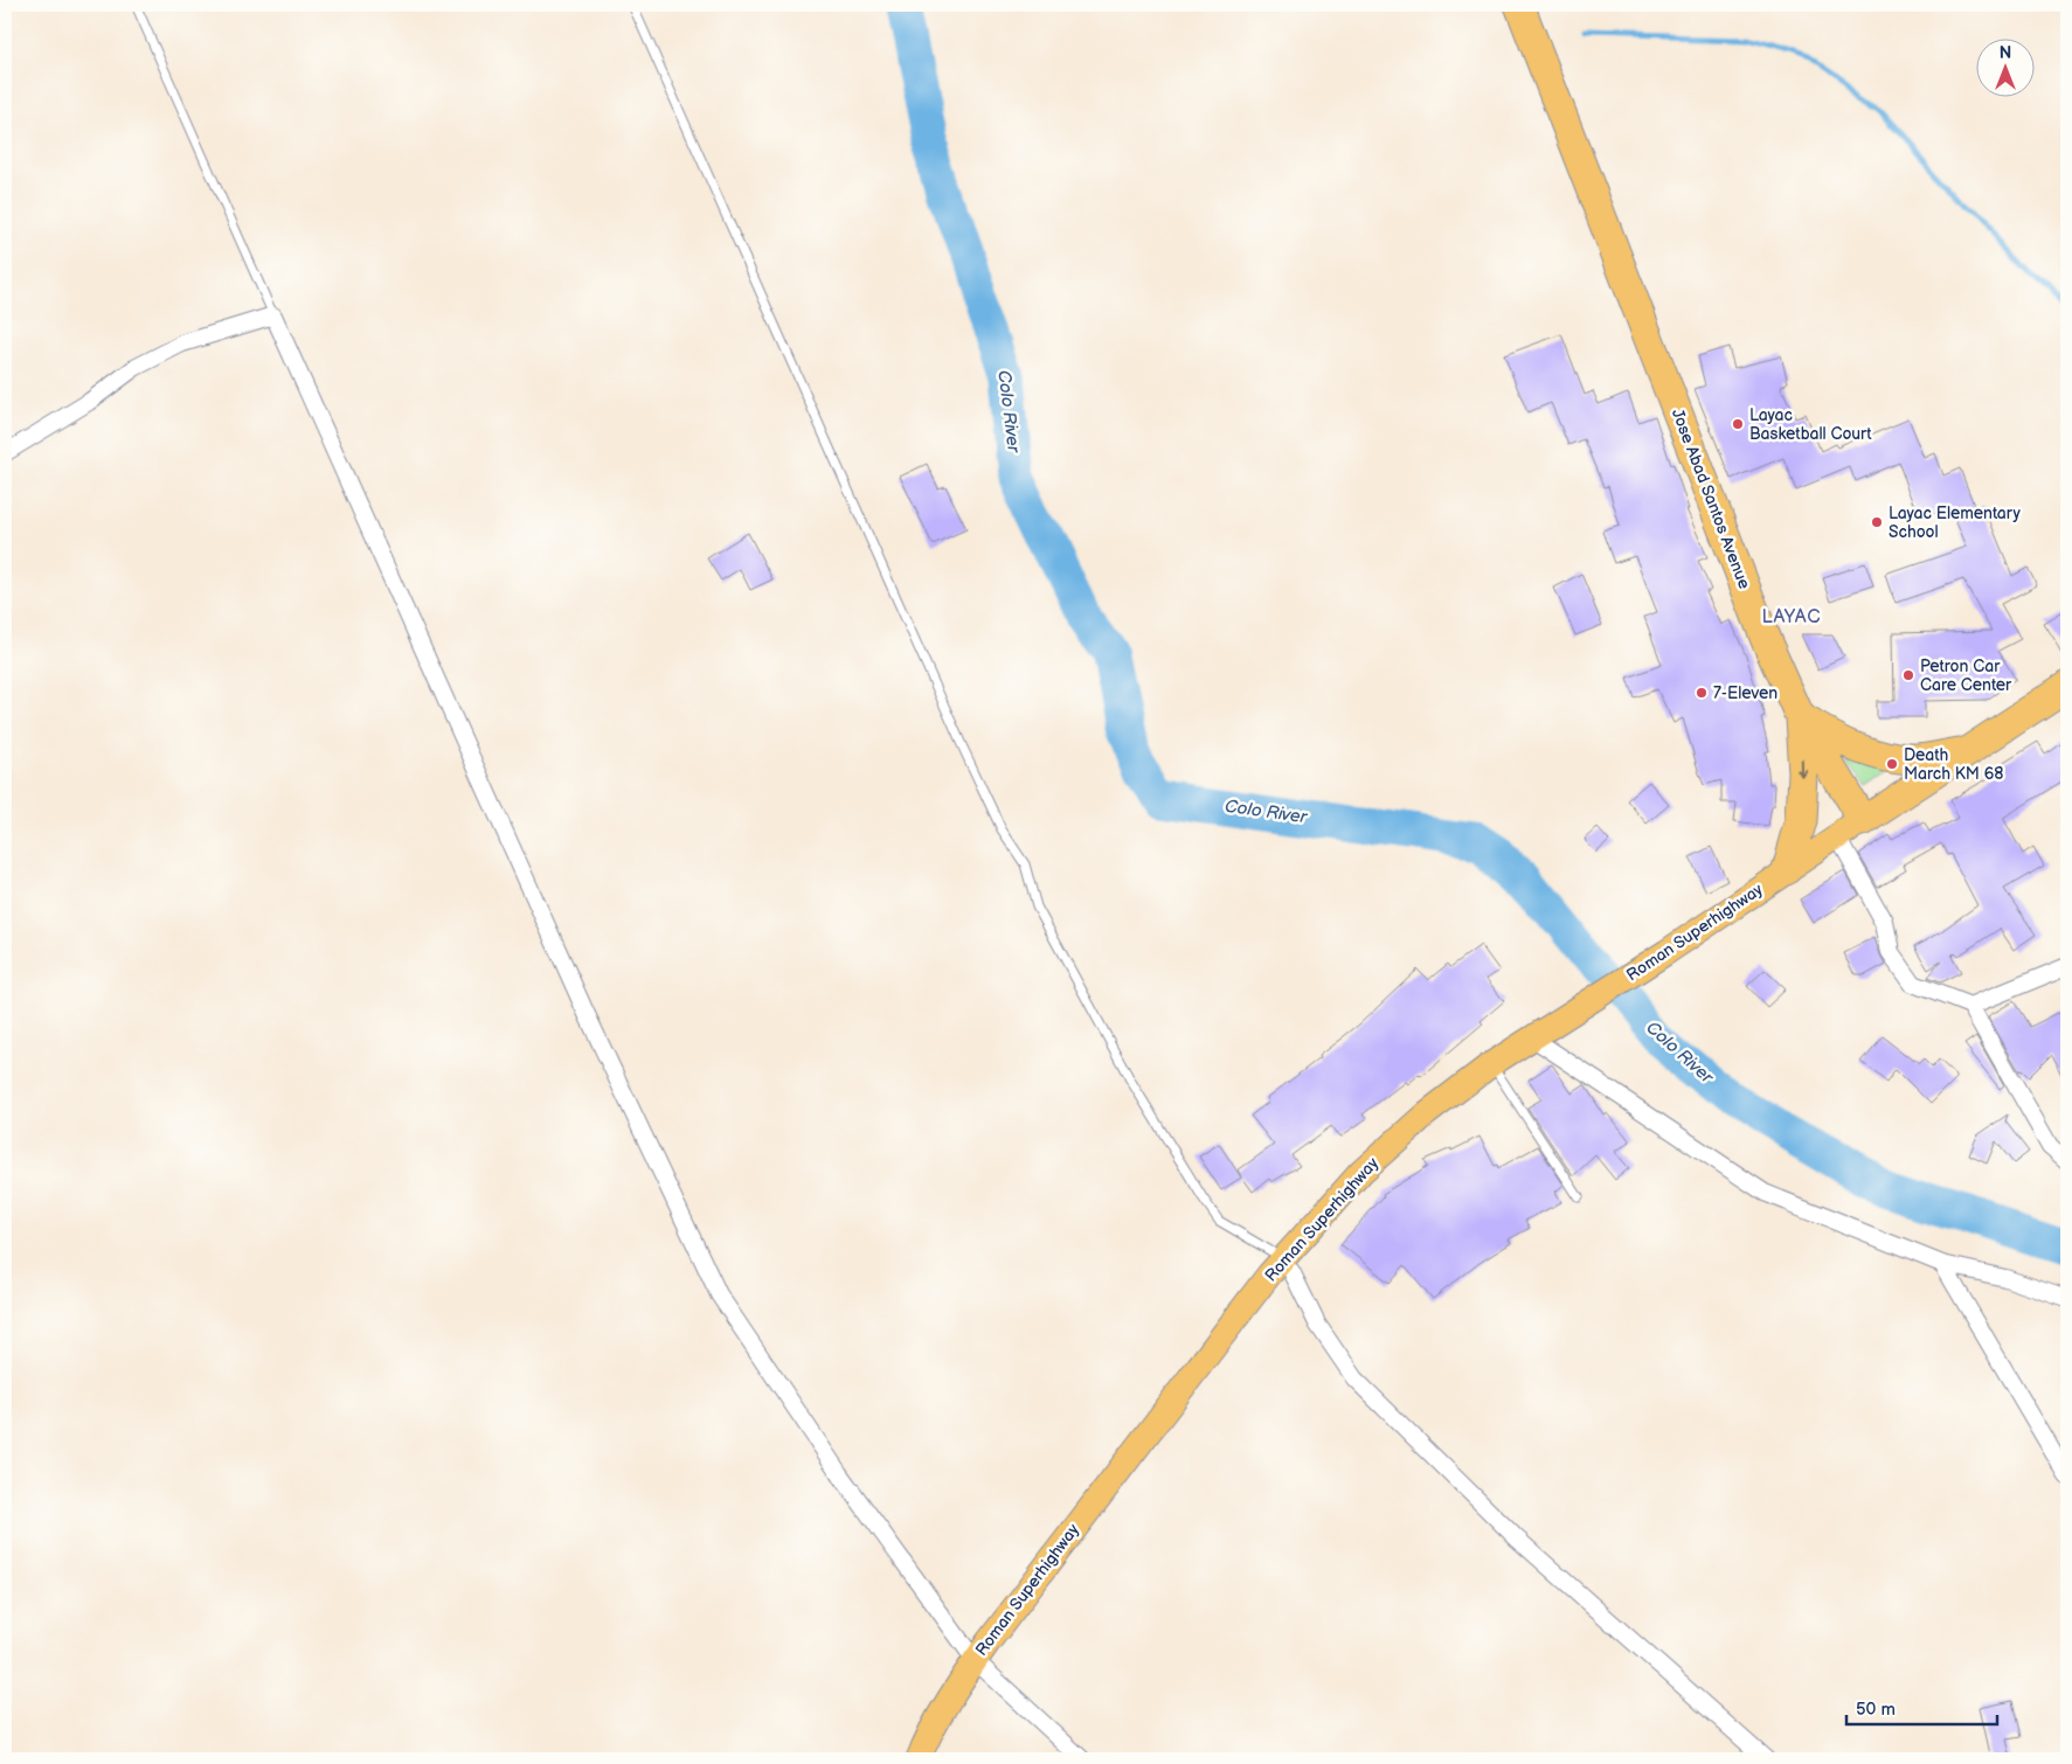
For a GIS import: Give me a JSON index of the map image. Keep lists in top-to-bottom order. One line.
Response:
{"streets":{"highway":["Jose Abad Santos Avenue"],"main road":["Roman Superhighway"]},"crossings":[["Jose Abad Santos Avenue","Roman Superhighway"]],"districts":["LAYAC"],"water":["Colo River"],"places":["Layac Basketball Court","Layac Elementary School","Petron Car Care Center","7-Eleven","Death March KM 68"],"scale_bar":"50 m","north":"top"}
